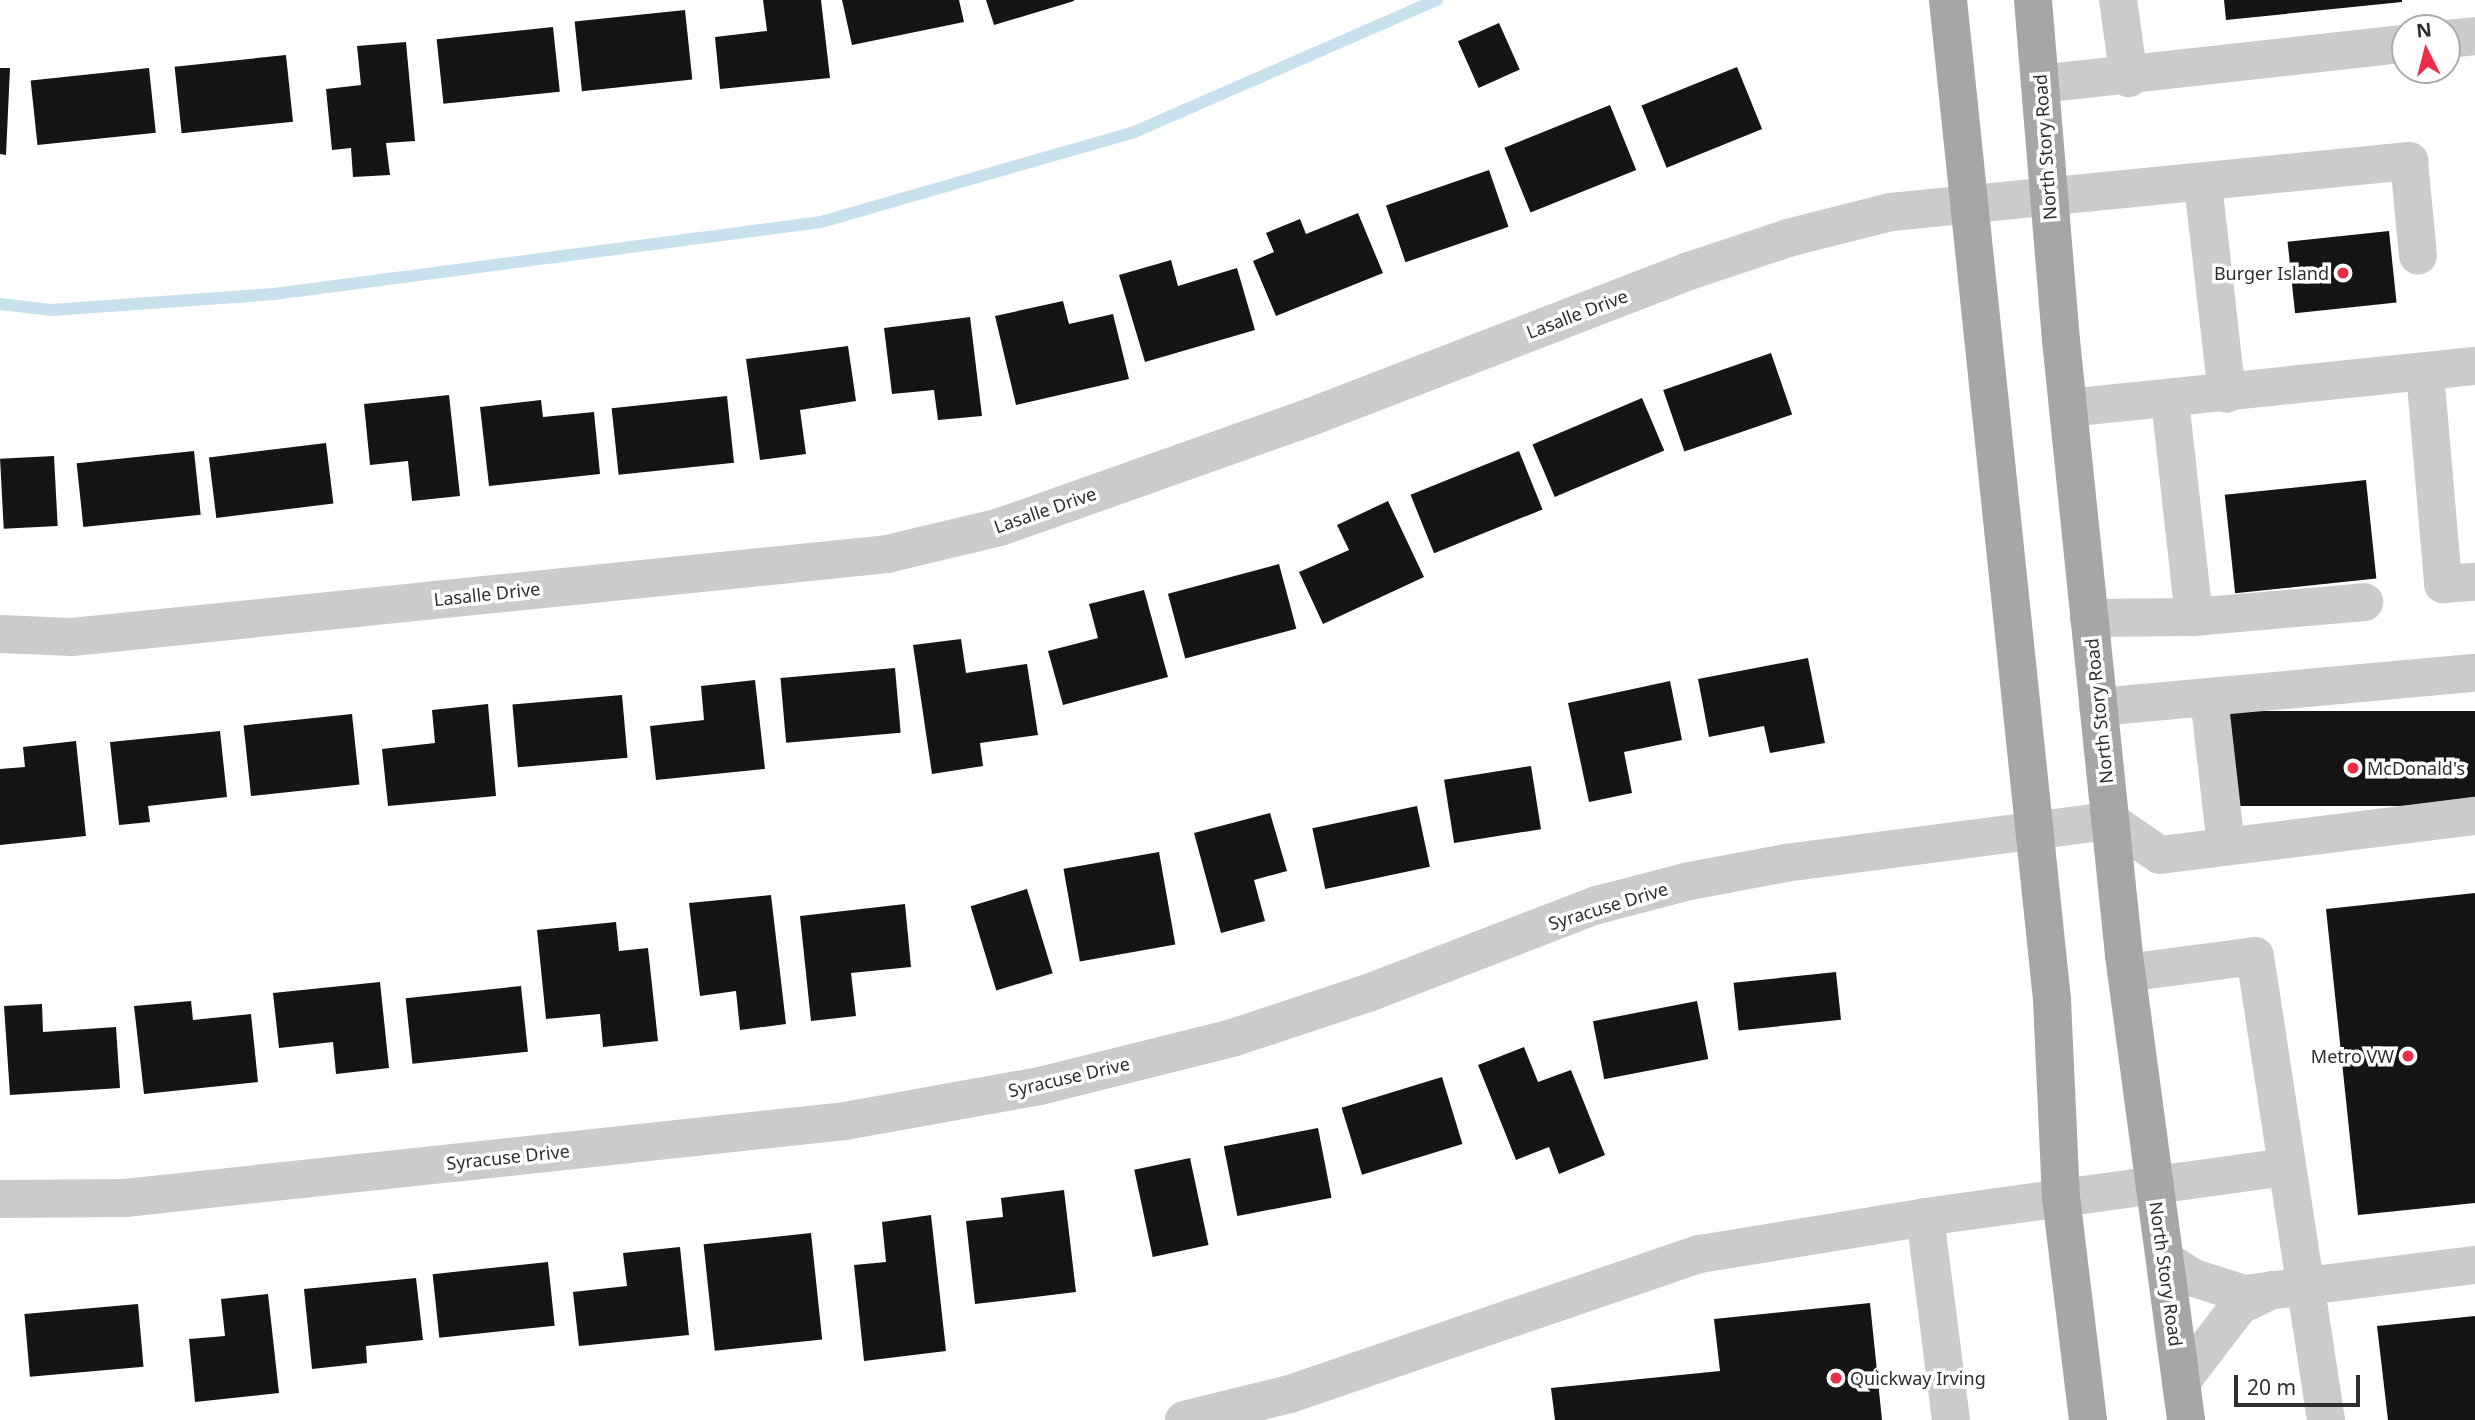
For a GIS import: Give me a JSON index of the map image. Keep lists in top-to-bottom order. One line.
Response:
{"streets":{"main road":["North Story Road"],"street":["Lasalle Drive","Syracuse Drive"]},"crossings":[["North Story Road","Lasalle Drive"],["North Story Road","Syracuse Drive"]],"places":["Burger Island","McDonald's","Metro VW","Quickway Irving"],"scale_bar":"20 m","north":"top"}
